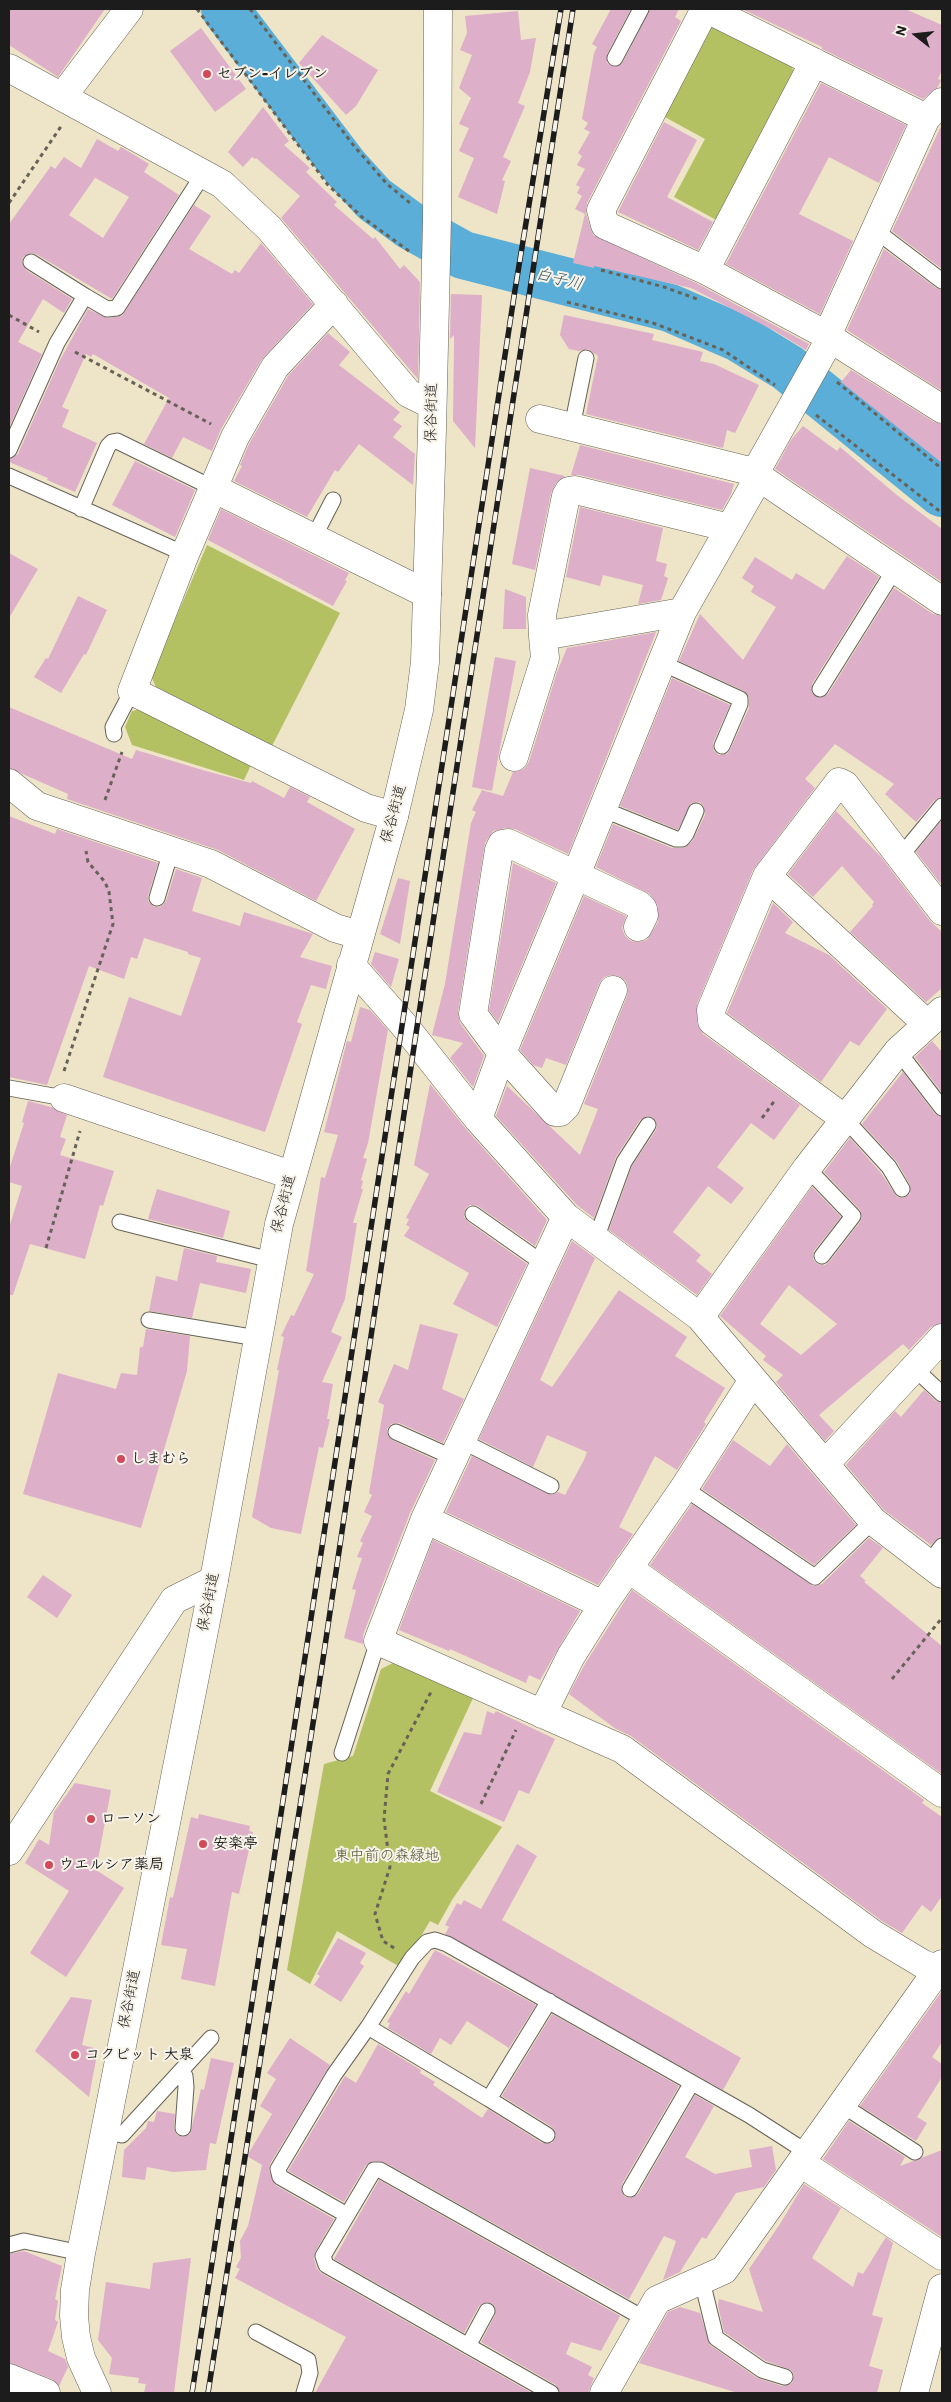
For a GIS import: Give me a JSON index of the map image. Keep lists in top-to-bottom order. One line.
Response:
{"streets":{"street":["保谷街道"]},"water":["白子川"],"parks":["東中前の森緑地"],"places":["セブン-イレブン","しまむら","ローソン","安楽亭","ウエルシア薬局","コクピット 大泉"],"north":"left"}
